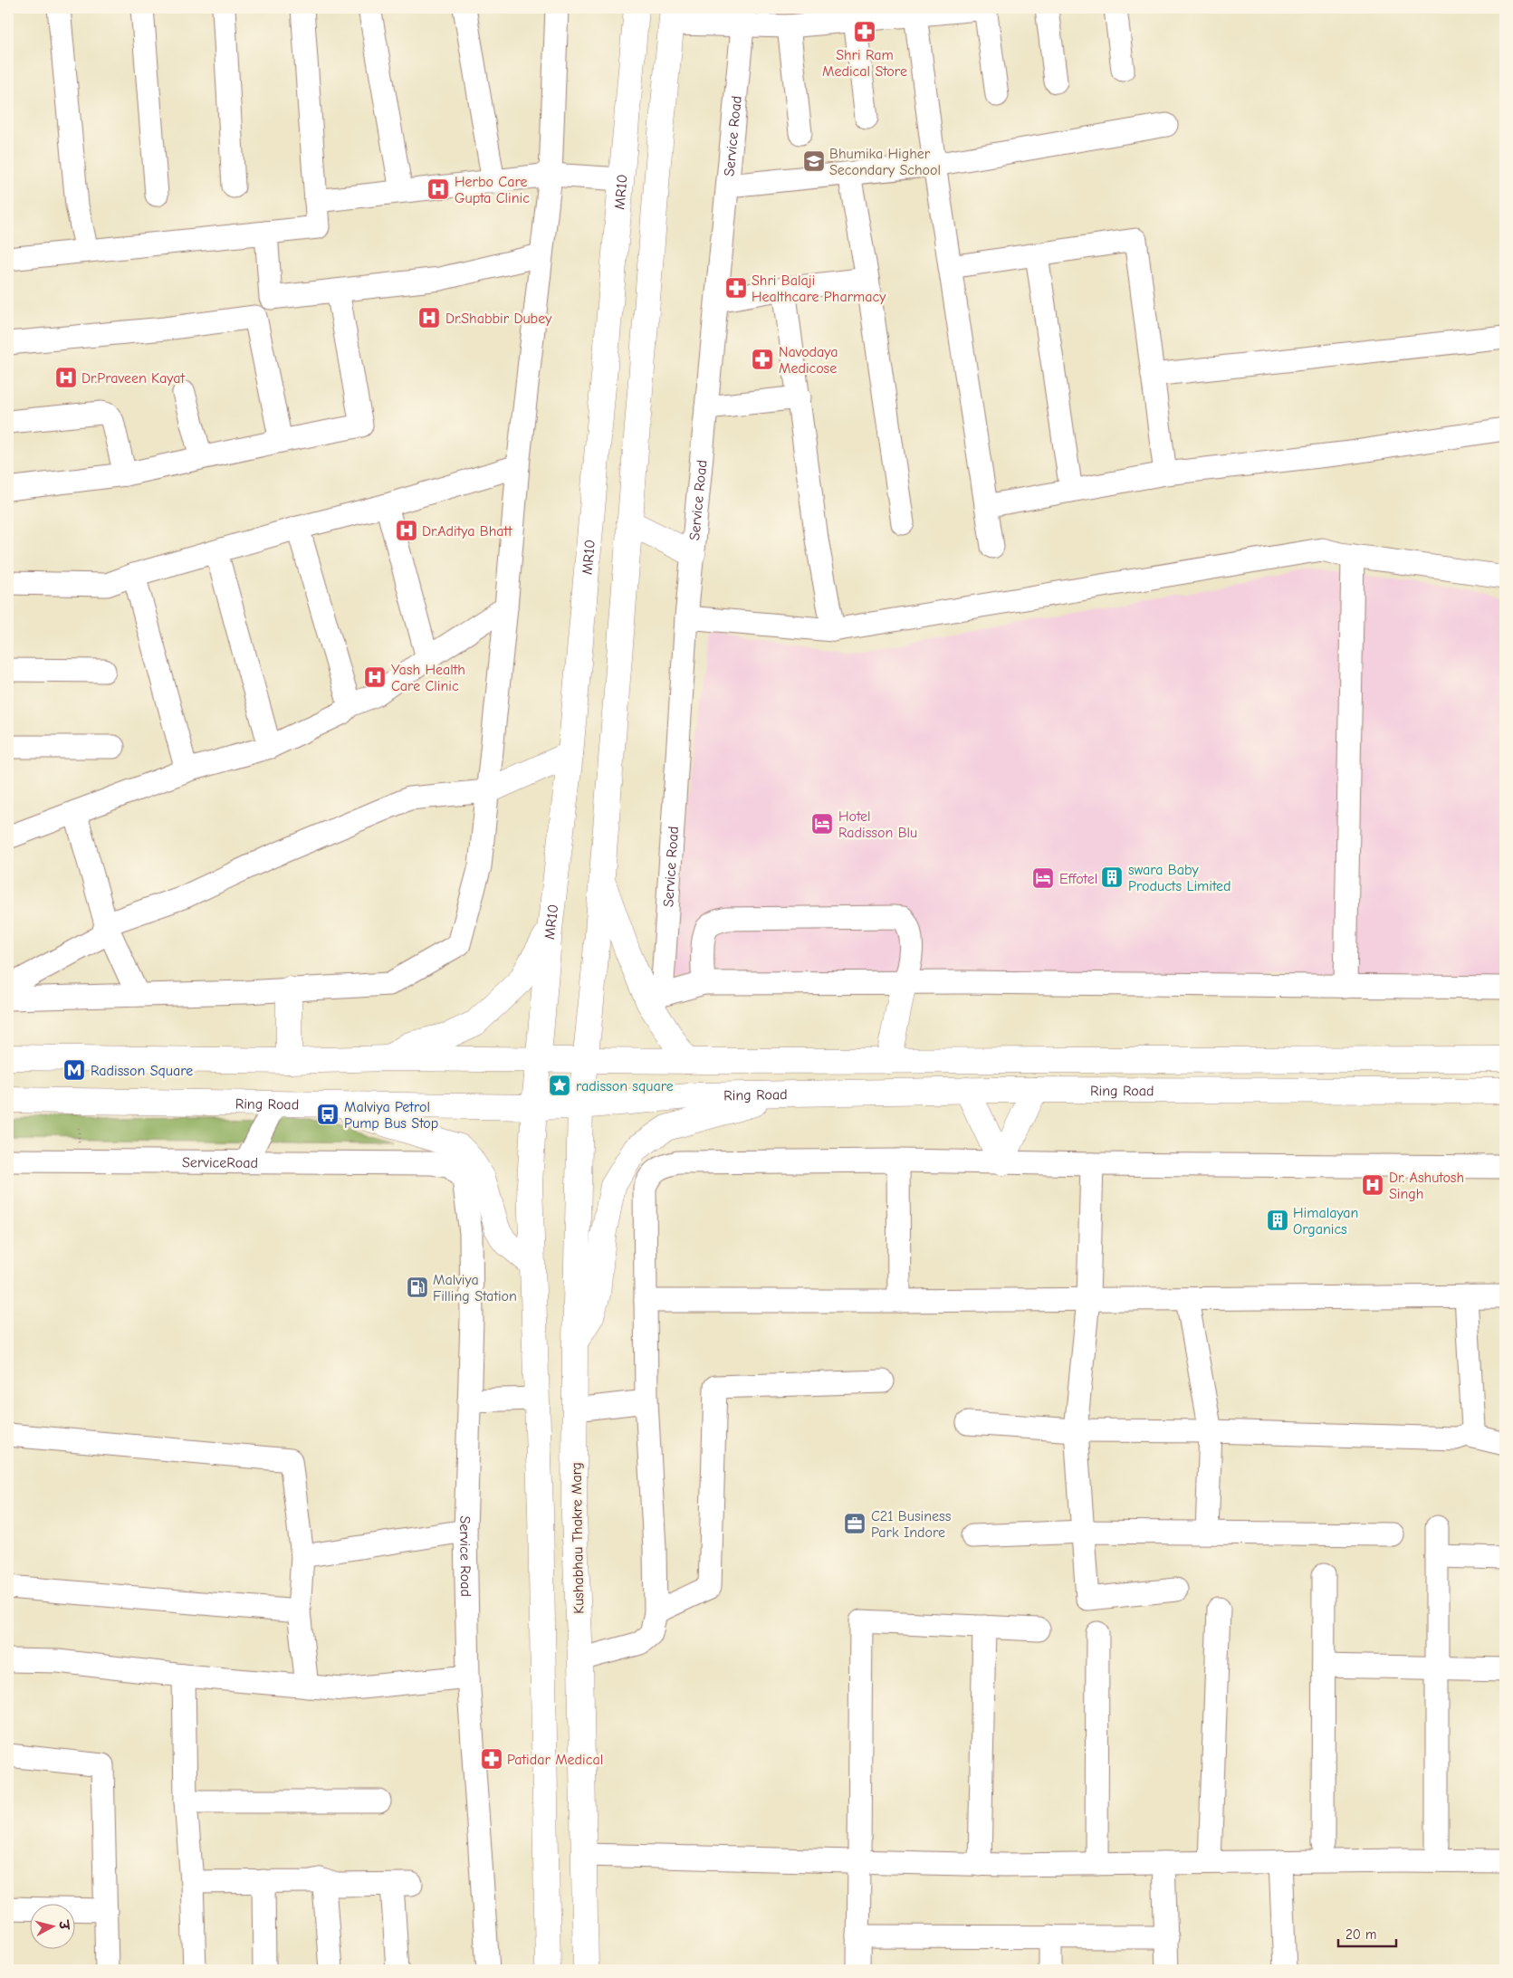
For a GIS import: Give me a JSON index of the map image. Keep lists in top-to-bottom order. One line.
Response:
{"streets":{"main road":["MR10","Ring Road","Kushabhau Thakre Marg"],"street":["Service Road","ServiceRoad"]},"crossings":[["Service Road","ServiceRoad"],["MR10","Ring Road"],["Ring Road","Kushabhau Thakre Marg"]],"places":{"pharmacy":["Shri Ram Medical Store","Shri Balaji Healthcare Pharmacy","Navodaya Medicose","Patidar Medical"],"school or university":["Bhumika Higher Secondary School"],"hospital":["Herbo Care Gupta Clinic","Dr.Shabbir Dubey","Dr.Praveen Kayat","Dr.Aditya Bhatt","Yash Health Care Clinic","Dr. Ashutosh Singh"],"hotel":["Hotel Radisson Blu","Effotel"],"building":["swara Baby Products Limited","Himalayan Organics"],"metro station":["Radisson Square"],"place":["radisson square"],"bus stop":["Malviya Petrol Pump Bus Stop"],"fuel station":["Malviya Filling Station"],"office":["C21 Business Park Indore"]},"scale_bar":"20 m","north":"right"}
